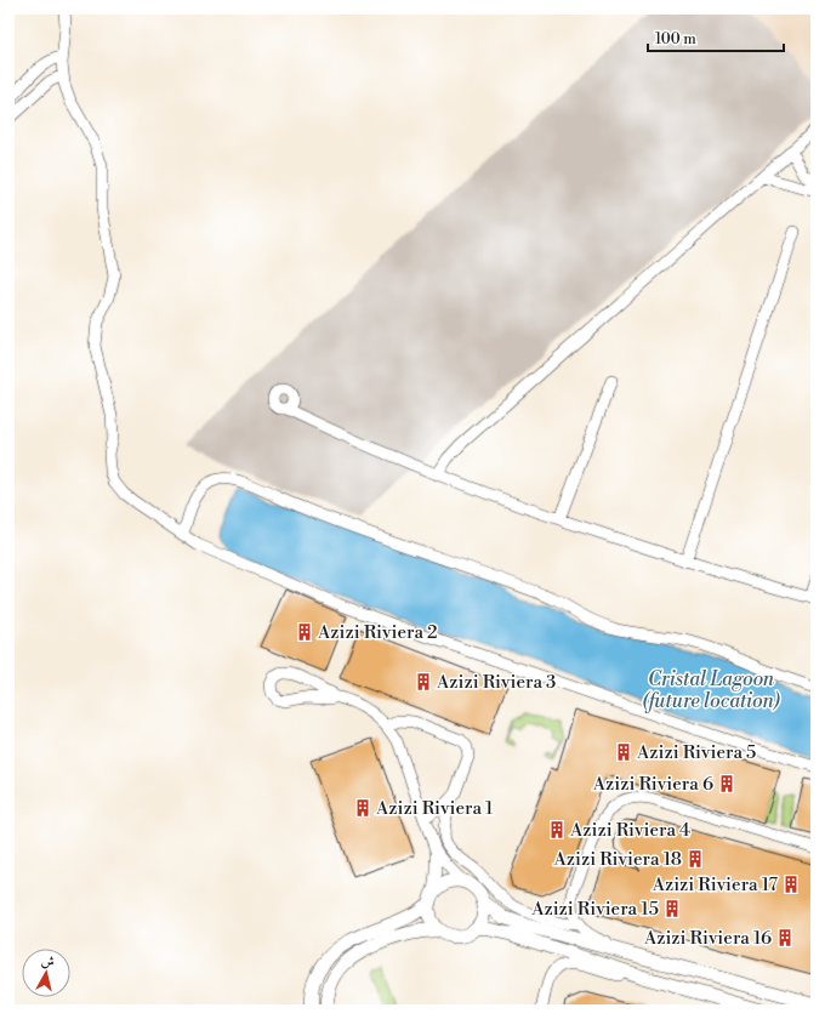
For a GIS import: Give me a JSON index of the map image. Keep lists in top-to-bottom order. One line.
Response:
{"water":["Cristal Lagoon (future location)"],"places":{"building":["Azizi Riviera 2","Azizi Riviera 3","Azizi Riviera 5","Azizi Riviera 6","Azizi Riviera 1","Azizi Riviera 4","Azizi Riviera 18","Azizi Riviera 17","Azizi Riviera 15","Azizi Riviera 16"]},"scale_bar":"100 m","north":"top"}
